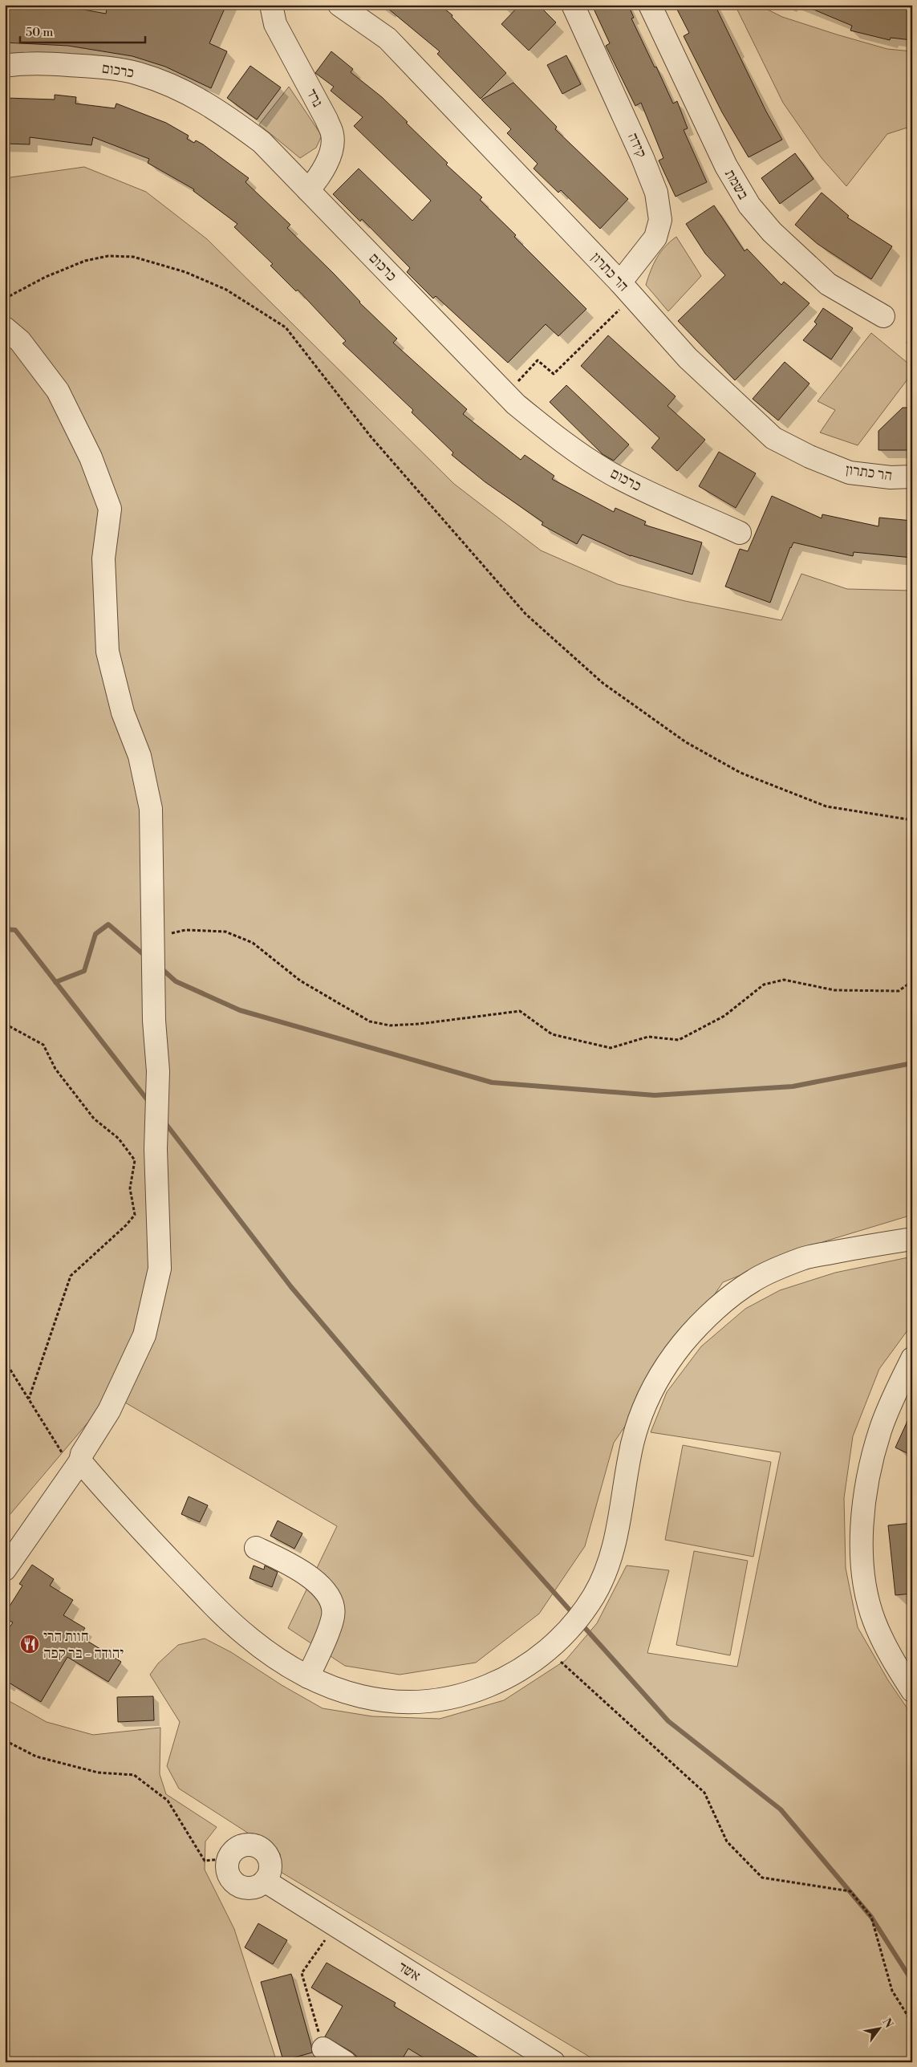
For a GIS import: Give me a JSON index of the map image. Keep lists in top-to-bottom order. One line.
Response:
{"streets":{"street":["כרכום","נרד","קידה","בשמת","הר כתרון","אשד"]},"crossings":[["כרכום","נרד"],["קידה","הר כתרון"]],"places":{"restaurant":["חוות הרי יהודה - בר קפה"]},"scale_bar":"50 m","north":"top right"}
